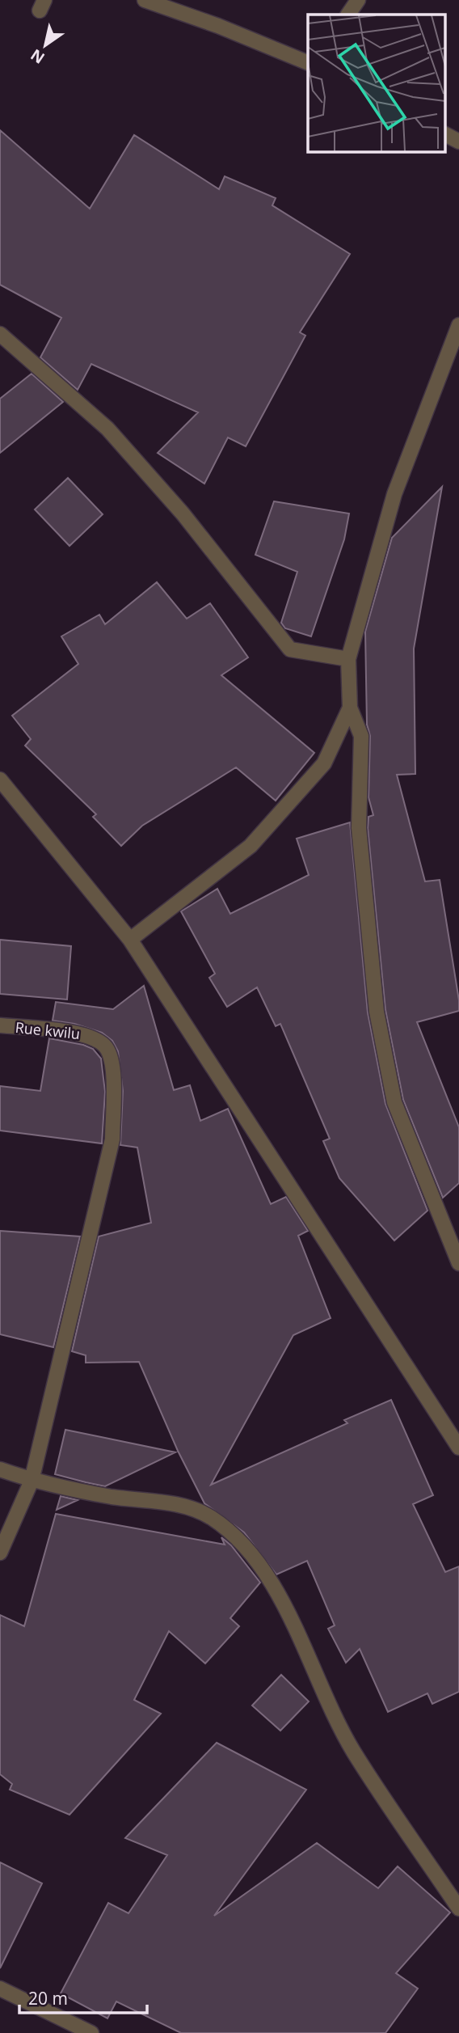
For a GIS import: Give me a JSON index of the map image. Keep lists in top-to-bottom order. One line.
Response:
{"streets":{"street":["Rue kwilu"]},"scale_bar":"20 m","north":"bottom left"}
